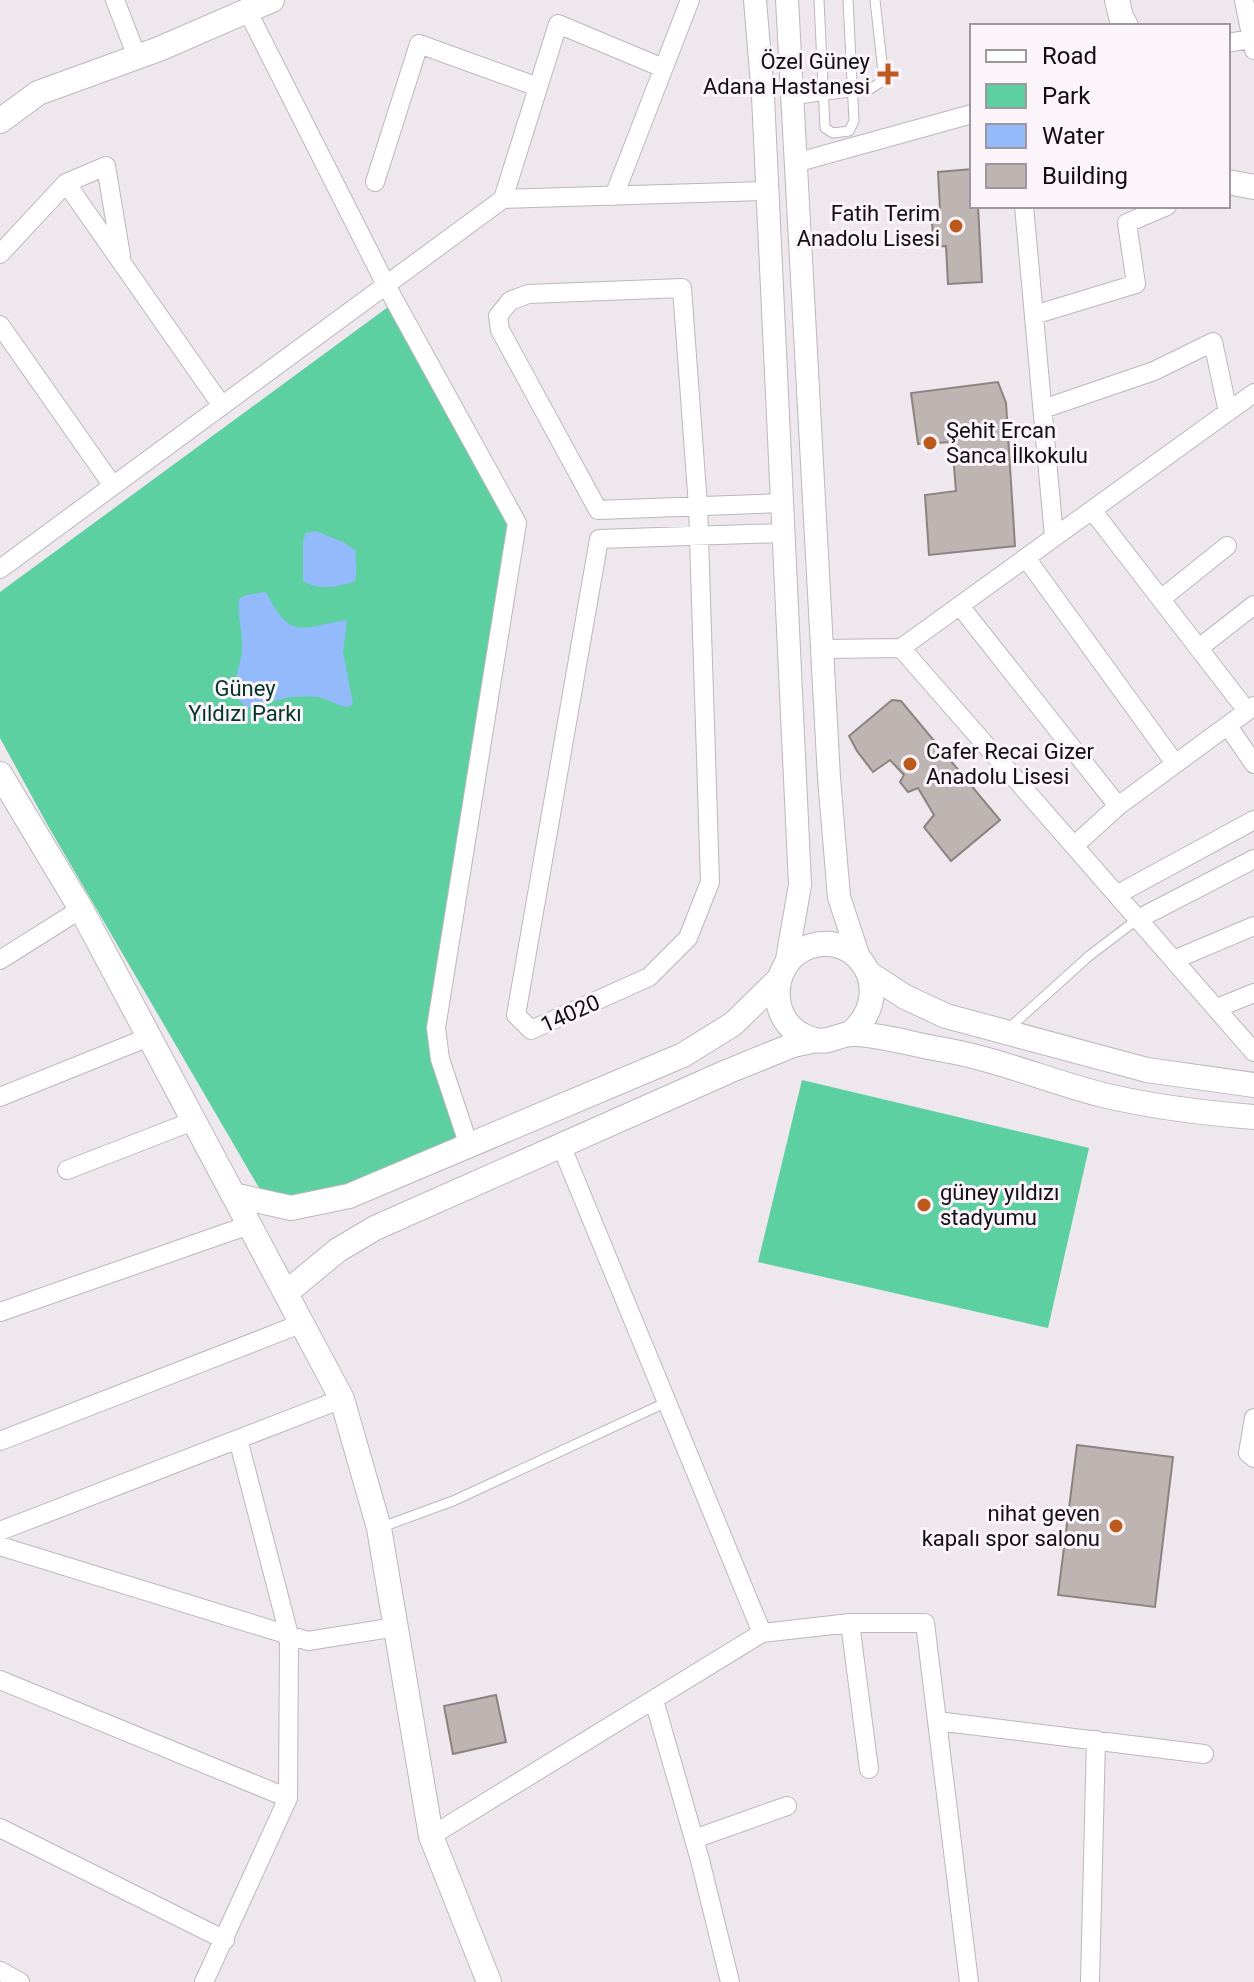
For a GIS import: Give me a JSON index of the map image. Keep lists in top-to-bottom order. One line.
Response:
{"streets":{"street":["14020"]},"parks":["Güney Yıldızı Parkı"],"places":{"health":["Özel Güney Adana Hastanesi"],"other":["Fatih Terim Anadolu Lisesi","Şehit Ercan Sanca İlkokulu","Cafer Recai Gizer Anadolu Lisesi","güney yıldızı stadyumu","nihat geven kapalı spor salonu"]},"legend":["Road","Park","Water","Building"]}
